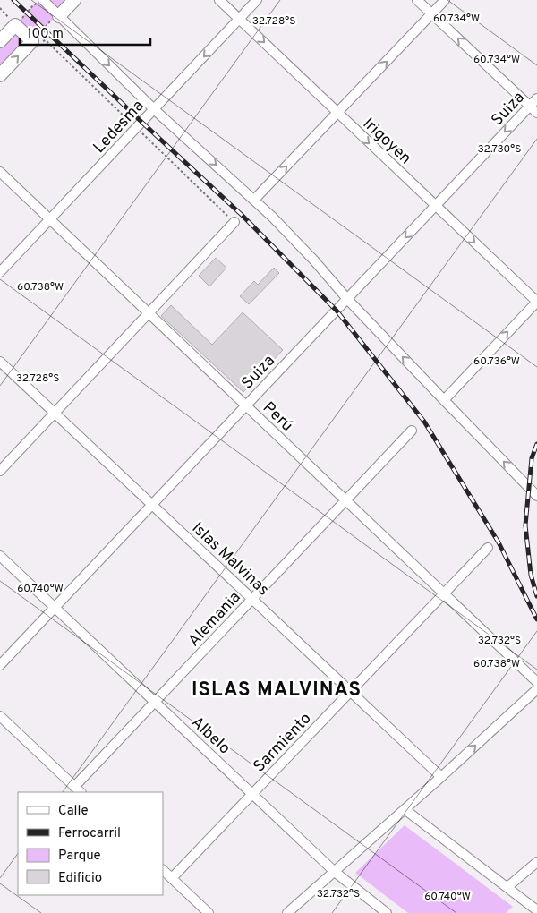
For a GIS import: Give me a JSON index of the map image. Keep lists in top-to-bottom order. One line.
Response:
{"streets":{"street":["Suiza","Ledesma","Irigoyen","Perú","Islas Malvinas","Alemania","Albelo","Sarmiento"]},"crossings":[["Suiza","Irigoyen"],["Suiza","Perú"],["Suiza","Islas Malvinas"],["Suiza","Albelo"],["Ledesma","Irigoyen"],["Ledesma","Perú"],["Perú","Alemania"],["Perú","Sarmiento"],["Islas Malvinas","Alemania"],["Islas Malvinas","Sarmiento"],["Alemania","Albelo"],["Albelo","Sarmiento"]],"one_way":["Irigoyen"],"districts":["ISLAS MALVINAS"],"legend":["Calle","Ferrocarril","Parque","Edificio"],"scale_bar":"100 m","coordinates":["60.734°W","32.728°S","32.730°S","60.738°W","60.736°W","60.740°W","32.732°S"]}
